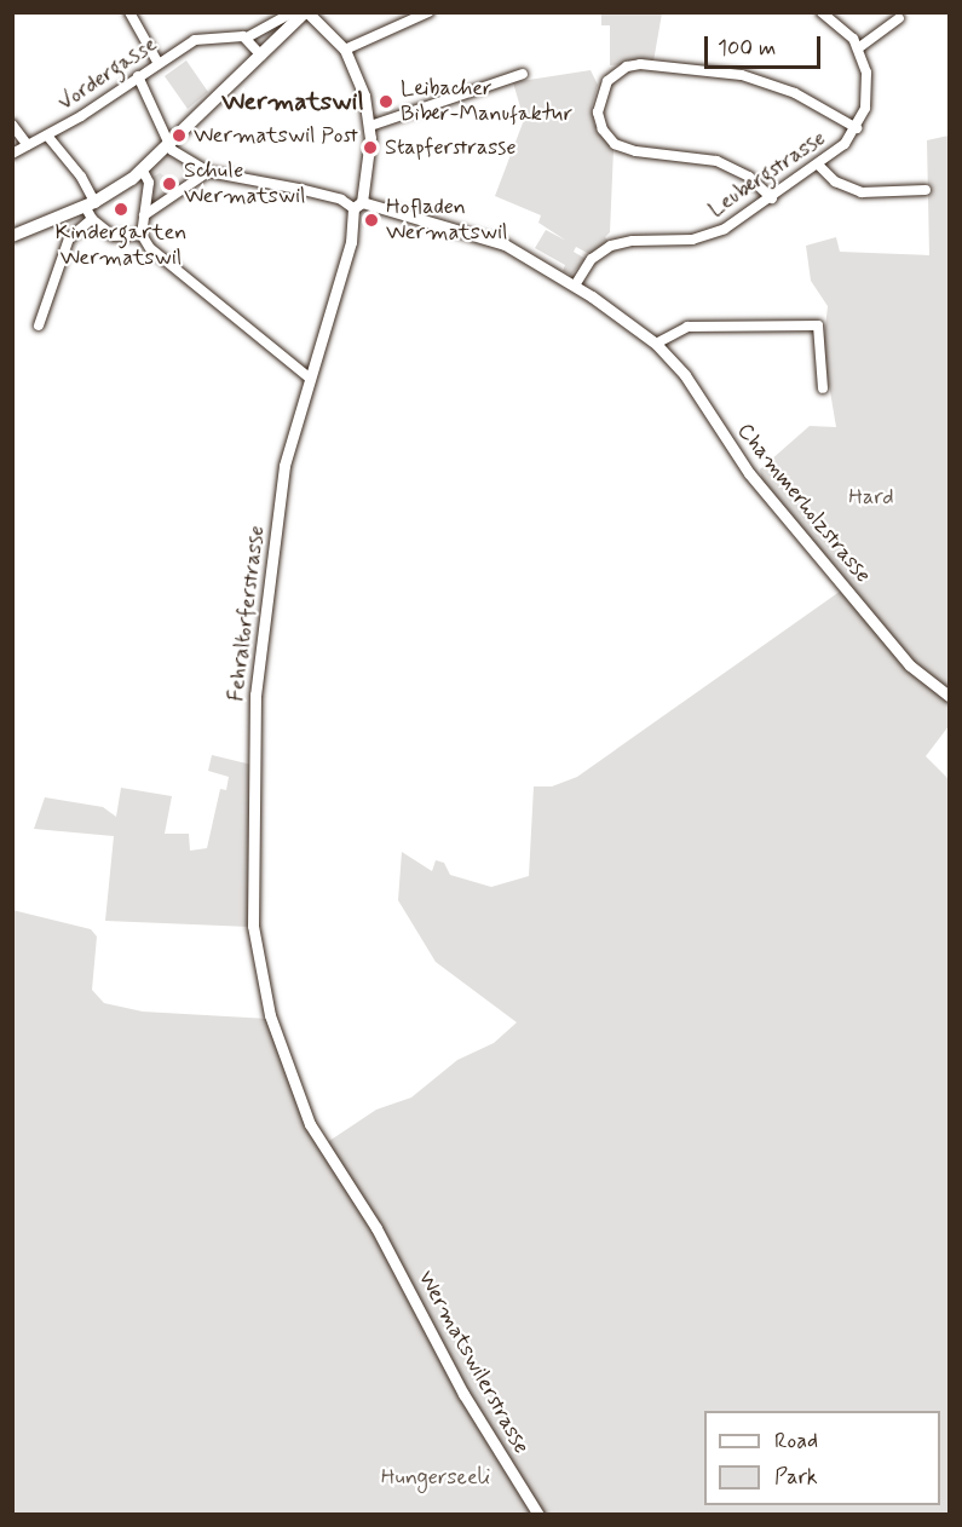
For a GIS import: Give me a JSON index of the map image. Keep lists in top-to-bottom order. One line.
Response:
{"streets":{"street":["Vordergasse","Leubergstrasse","Chammerholzstrasse","Fehraltorferstrasse","Wermatswilerstrasse"]},"crossings":[["Leubergstrasse","Chammerholzstrasse"],["Chammerholzstrasse","Fehraltorferstrasse"],["Fehraltorferstrasse","Wermatswilerstrasse"]],"districts":["Wermatswil"],"parks":["Hard","Hungerseeli"],"places":["Leibacher Biber-Manufaktur","Wermatswil Post","Stapferstrasse","Schule Wermatswil","Kindergarten Wermatswil","Hofladen Wermatswil"],"legend":["Road","Park"],"scale_bar":"100 m"}
